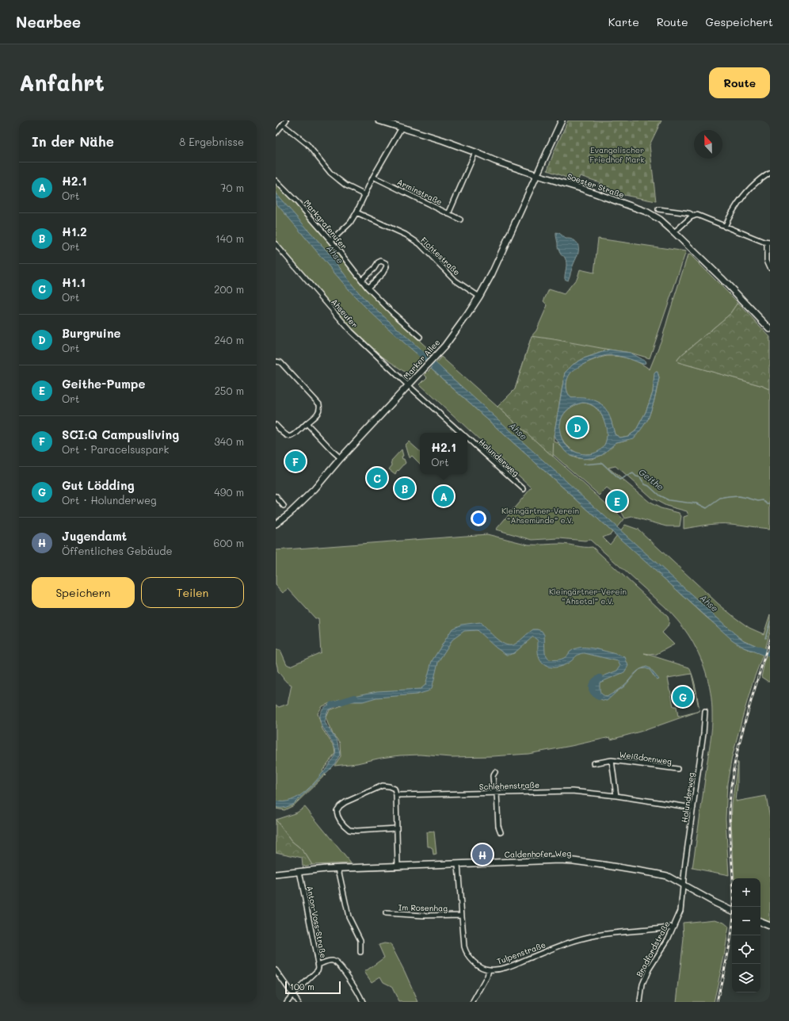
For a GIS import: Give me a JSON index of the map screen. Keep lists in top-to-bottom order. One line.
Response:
{"streets":{"street":["Soester Straße","Arminstraße","Markgrafenufer","Fichtestraße","Ahseufer","Marker Allee","Holunderweg","Weißdornweg","Schlehenstraße","Caldenhofer Weg","Im Rosenhag","Anton-Voss-Straße","Bradfordstraße","Tulpenstraße"]},"crossings":[["Soester Straße","Marker Allee"],["Fichtestraße","Marker Allee"],["Ahseufer","Marker Allee"],["Ahseufer","Holunderweg"],["Marker Allee","Holunderweg"],["Holunderweg","Schlehenstraße"],["Holunderweg","Caldenhofer Weg"],["Holunderweg","Bradfordstraße"],["Weißdornweg","Schlehenstraße"],["Caldenhofer Weg","Anton-Voss-Straße"],["Caldenhofer Weg","Bradfordstraße"],["Caldenhofer Weg","Tulpenstraße"],["Im Rosenhag","Tulpenstraße"],["Bradfordstraße","Tulpenstraße"]],"water":["Ahse","Geithe"],"parks":["Evangelischer Friedhof Mark","Kleingärtner-Verein “Ahsemünde” e.V.","Kleingärtner-Verein “Ahsetal” e.V."],"scale_bar":"100 m","north":"top","page":{"header":"Nearbee","nav":["Karte","Route","Gespeichert"],"buttons":["Route",["Speichern","Teilen"]],"title":"Anfahrt","heading":["In der Nähe","8 Ergebnisse"],"list":[{"mark":"A","name":"H2.1","note":"Ort","value":"70 m"},{"mark":"B","name":"H1.2","note":"Ort","value":"140 m"},{"mark":"C","name":"H1.1","note":"Ort","value":"200 m"},{"mark":"D","name":"Burgruine","note":"Ort","value":"240 m"},{"mark":"E","name":"Geithe-Pumpe","note":"Ort","value":"250 m"},{"mark":"F","name":"SCI:Q Campusliving","note":"Ort · Paracelsuspark","value":"340 m"},{"mark":"G","name":"Gut Lödding","note":"Ort · Holunderweg","value":"490 m"},{"mark":"H","name":"Jugendamt","note":"Öffentliches Gebäude","value":"600 m"}],"pins":["D","F","C","B","A","E","G","H"],"popup":["H2.1","Ort"],"map_buttons":["+","−"],"scale":"100 m"}}
